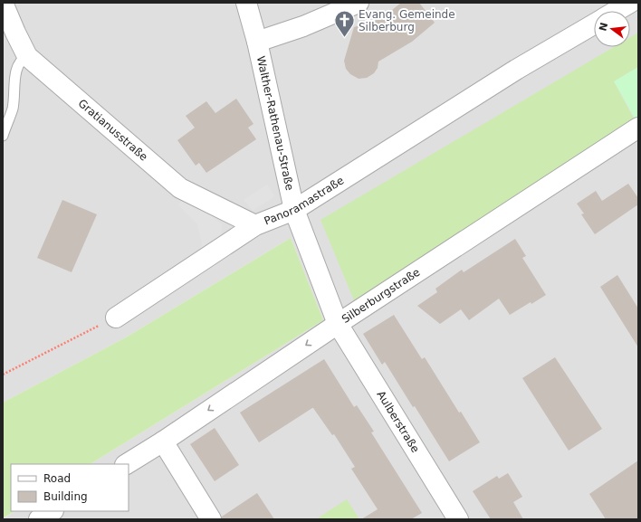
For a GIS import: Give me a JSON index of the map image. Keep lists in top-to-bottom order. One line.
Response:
{"streets":{"street":["Walther-Rathenau-Straße","Gratianusstraße","Panoramastraße","Silberburgstraße","Aulberstraße"]},"crossings":[["Walther-Rathenau-Straße","Panoramastraße"],["Walther-Rathenau-Straße","Silberburgstraße"],["Walther-Rathenau-Straße","Aulberstraße"],["Gratianusstraße","Panoramastraße"],["Silberburgstraße","Aulberstraße"]],"places":{"church":["Evang. Gemeinde Silberburg"]},"legend":["Road","Building"],"north":"left"}
